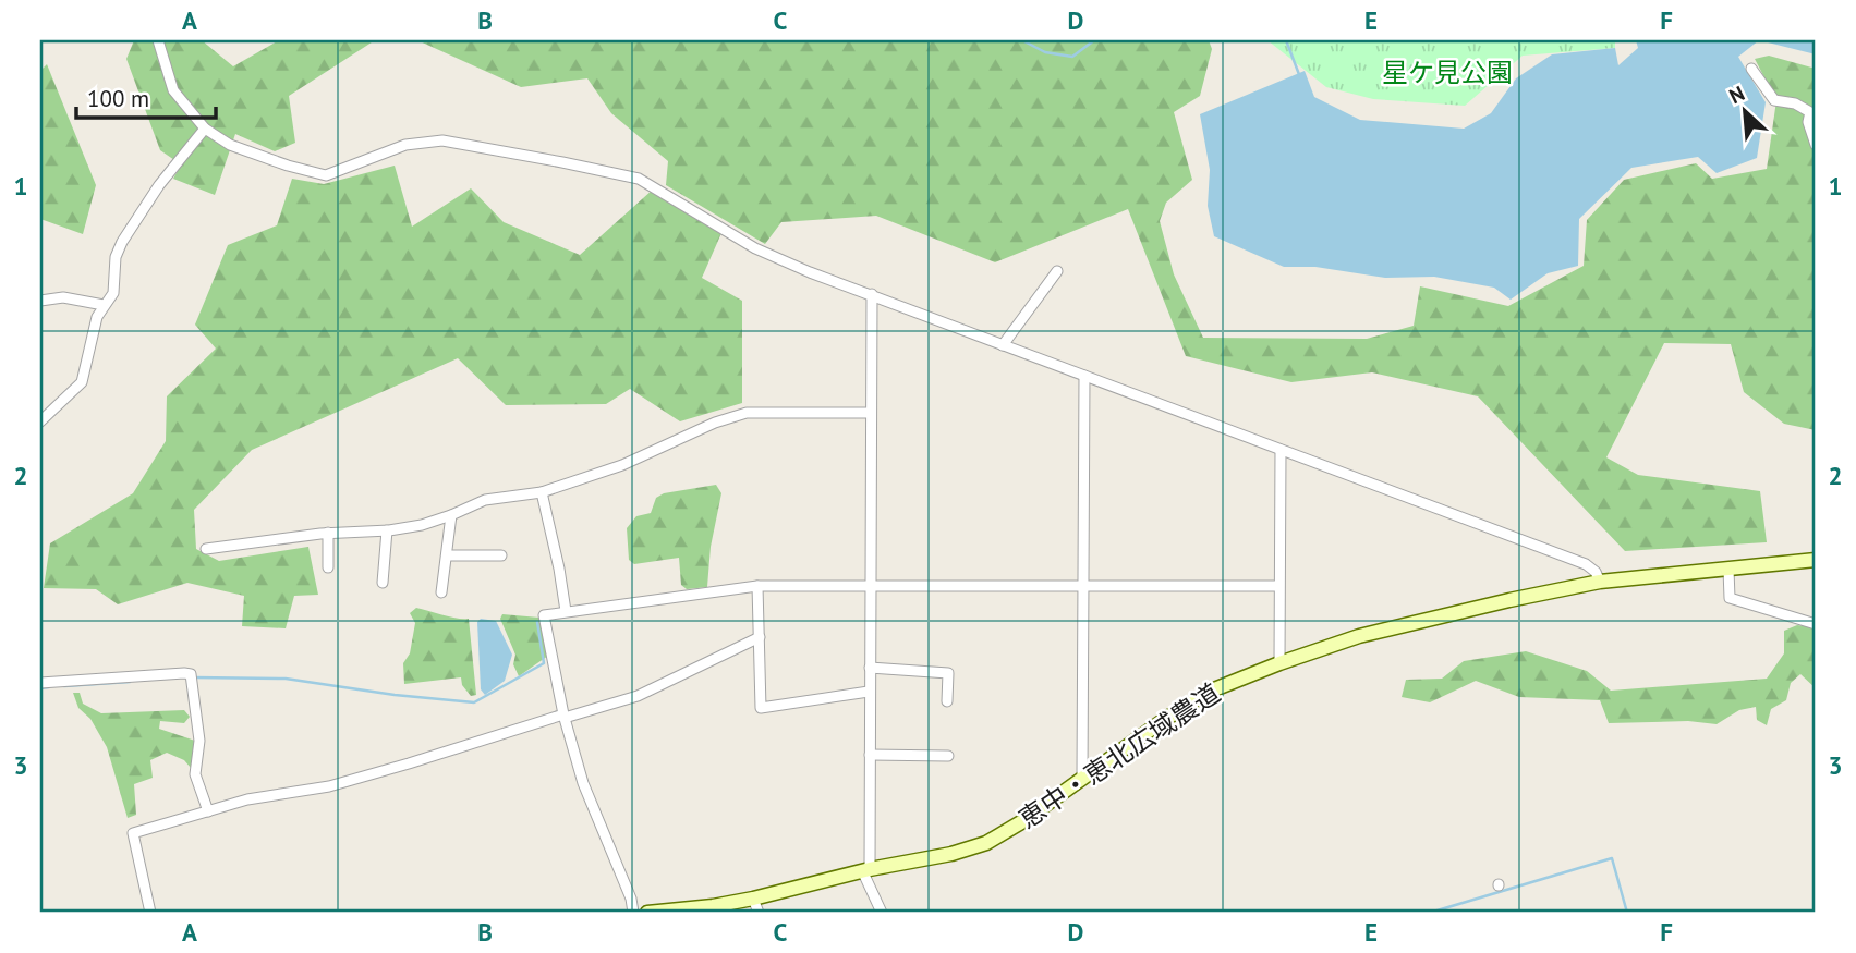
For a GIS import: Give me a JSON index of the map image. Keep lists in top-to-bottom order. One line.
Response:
{"streets":{"street":["恵中・恵北広域農道"]},"parks":["星ケ見公園"],"scale_bar":"100 m","north":"top left","grid":{"columns":["A","B","C","D","E","F"],"rows":["1","2","3"]}}
